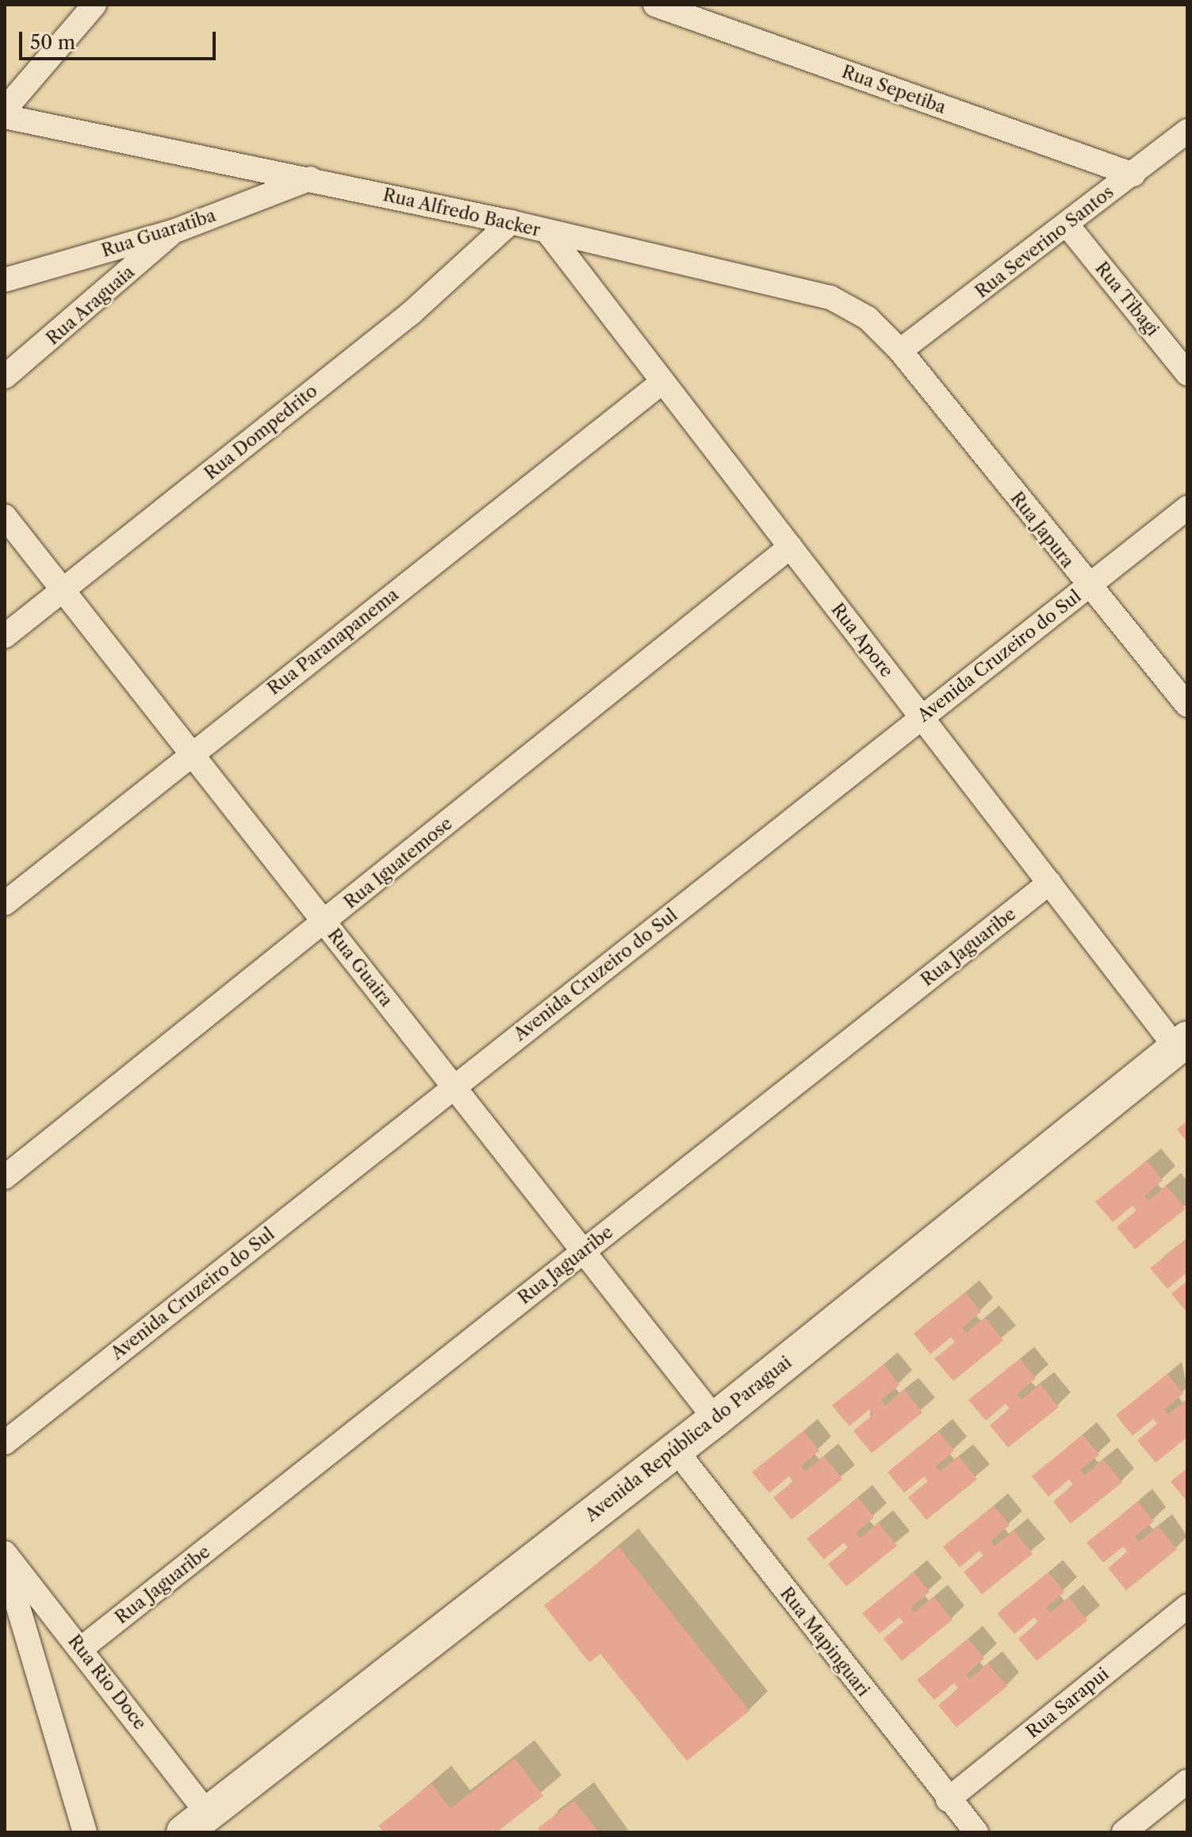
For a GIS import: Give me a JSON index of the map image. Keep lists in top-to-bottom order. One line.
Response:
{"streets":{"main road":["Avenida República do Paraguai"],"street":["Rua Sepetiba","Rua Alfredo Backer","Rua Guaratiba","Rua Severino Santos","Rua Tibagi","Rua Araguaia","Rua Dompedrito","Rua Japura","Rua Apore","Rua Paranapanema","Avenida Cruzeiro do Sul","Rua Iguatemose","Rua Jaguaribe","Rua Guaira","Rua Mapinguari","Rua Rio Doce","Rua Sarapui"]},"crossings":[["Rua Sepetiba","Rua Severino Santos"],["Rua Alfredo Backer","Rua Guaratiba"],["Rua Alfredo Backer","Rua Severino Santos"],["Rua Alfredo Backer","Rua Dompedrito"],["Rua Alfredo Backer","Rua Japura"],["Rua Alfredo Backer","Rua Apore"],["Rua Guaratiba","Rua Araguaia"],["Rua Severino Santos","Rua Tibagi"],["Rua Severino Santos","Rua Japura"],["Rua Dompedrito","Rua Guaira"],["Rua Japura","Avenida Cruzeiro do Sul"],["Rua Apore","Rua Paranapanema"],["Rua Apore","Avenida Cruzeiro do Sul"],["Rua Apore","Rua Iguatemose"],["Rua Apore","Rua Jaguaribe"],["Rua Apore","Avenida República do Paraguai"],["Rua Paranapanema","Rua Guaira"],["Avenida Cruzeiro do Sul","Rua Guaira"],["Rua Iguatemose","Rua Guaira"],["Rua Jaguaribe","Rua Guaira"],["Rua Jaguaribe","Rua Rio Doce"],["Rua Guaira","Avenida República do Paraguai"],["Avenida República do Paraguai","Rua Mapinguari"],["Avenida República do Paraguai","Rua Rio Doce"],["Rua Mapinguari","Rua Sarapui"]],"scale_bar":"50 m"}
